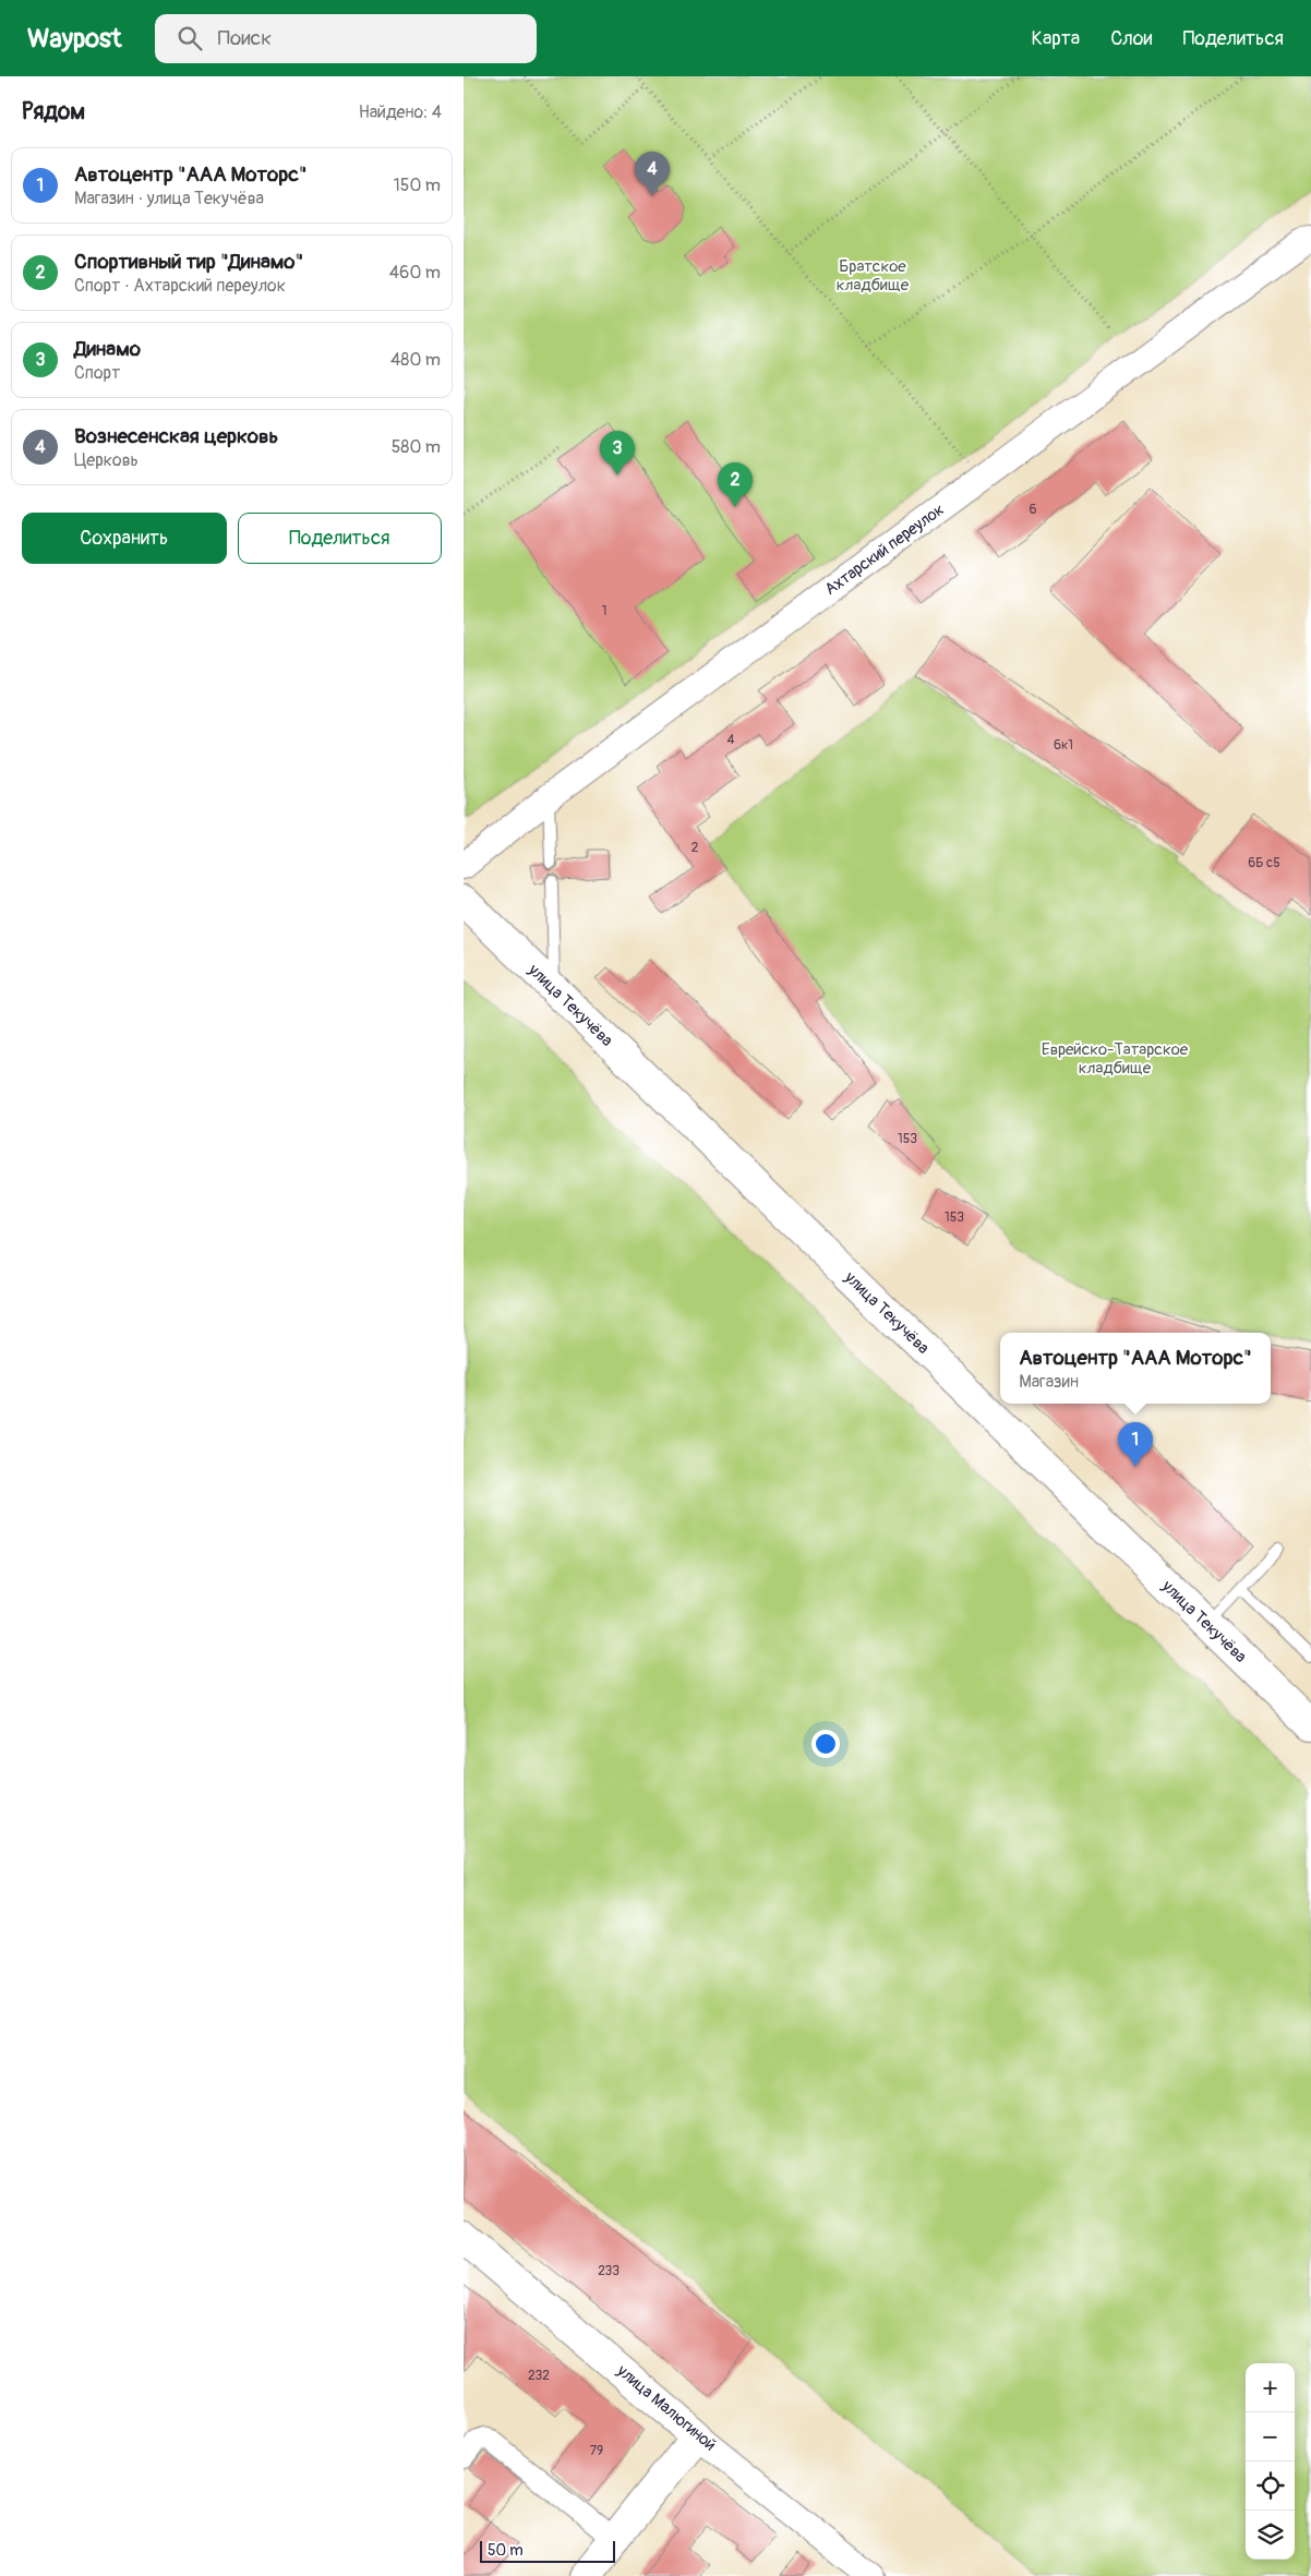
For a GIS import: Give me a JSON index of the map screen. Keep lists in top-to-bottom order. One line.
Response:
{"streets":{"main road":["улица Текучёва","улица Малюгиной"],"street":["Ахтарский переулок"]},"parks":["Братское кладбище","Еврейско-Татарское кладбище"],"house_numbers":["6","1","4","6к1","2","6Б с5","153","153","233","232","79"],"scale_bar":"50 m","page":{"header":"Waypost","search":"Поиск","nav":["Карта","Слои","Поделиться"],"heading":["Рядом","Найдено: 4"],"list":[{"mark":"1","name":"Автоцентр \"ААА Моторс\"","note":"Магазин · улица Текучёва","value":"150 m"},{"mark":"2","name":"Спортивный тир \"Динамо\"","note":"Спорт · Ахтарский переулок","value":"460 m"},{"mark":"3","name":"Динамо","note":"Спорт","value":"480 m"},{"mark":"4","name":"Вознесенская церковь","note":"Церковь","value":"580 m"}],"pins":["4","3","2","1"],"buttons":["Сохранить","Поделиться"],"popup":["Автоцентр \"ААА Моторс\"","Магазин"],"map_buttons":["+","−"],"scale":"50 m"}}
